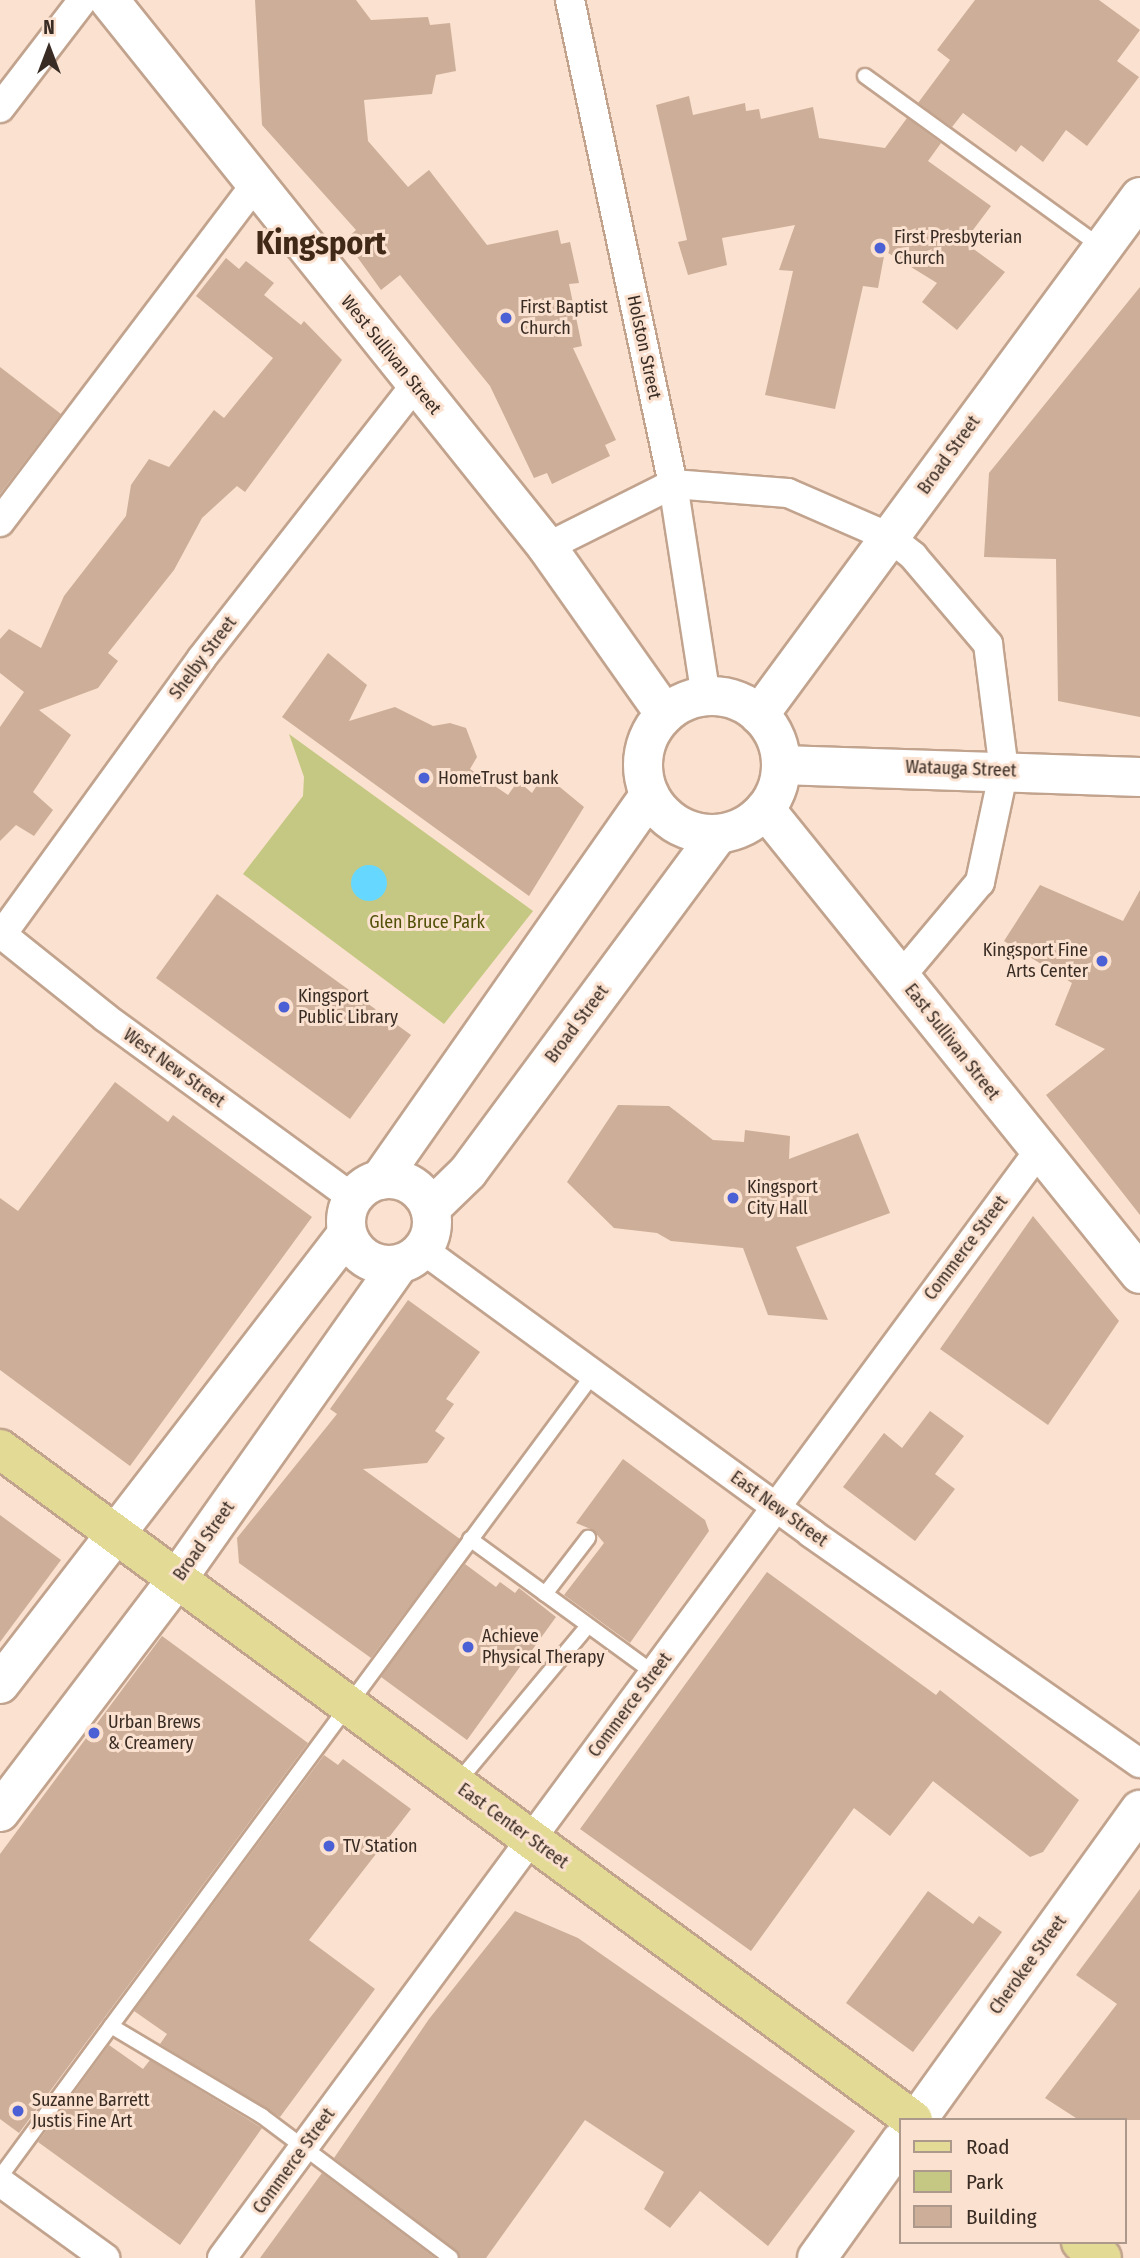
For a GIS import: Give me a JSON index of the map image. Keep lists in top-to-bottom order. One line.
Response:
{"streets":{"main road":["East Center Street"],"street":["Holston Street","West Sullivan Street","Broad Street","Shelby Street","Watauga Street","East Sullivan Street","West New Street","Commerce Street","East New Street","Cherokee Street"]},"crossings":[["Holston Street","West Sullivan Street"],["Holston Street","Broad Street"],["Holston Street","Watauga Street"],["Holston Street","East Sullivan Street"],["West Sullivan Street","Broad Street"],["West Sullivan Street","Shelby Street"],["West Sullivan Street","Watauga Street"],["West Sullivan Street","East Sullivan Street"],["Broad Street","Watauga Street"],["Broad Street","East Sullivan Street"],["Broad Street","East New Street"],["Broad Street","East Center Street"],["Shelby Street","West New Street"],["Watauga Street","East Sullivan Street"],["East Sullivan Street","Commerce Street"],["Commerce Street","East New Street"],["Commerce Street","East Center Street"]],"districts":["Kingsport"],"parks":["Glen Bruce Park"],"places":["First Presbyterian Church","First Baptist Church","HomeTrust bank","Kingsport Fine Arts Center","Kingsport Public Library","Kingsport City Hall","Achieve Physical Therapy","Urban Brews & Creamery","TV Station","Suzanne Barrett Justis Fine Art"],"legend":["Road","Park","Building"],"north":"top"}
